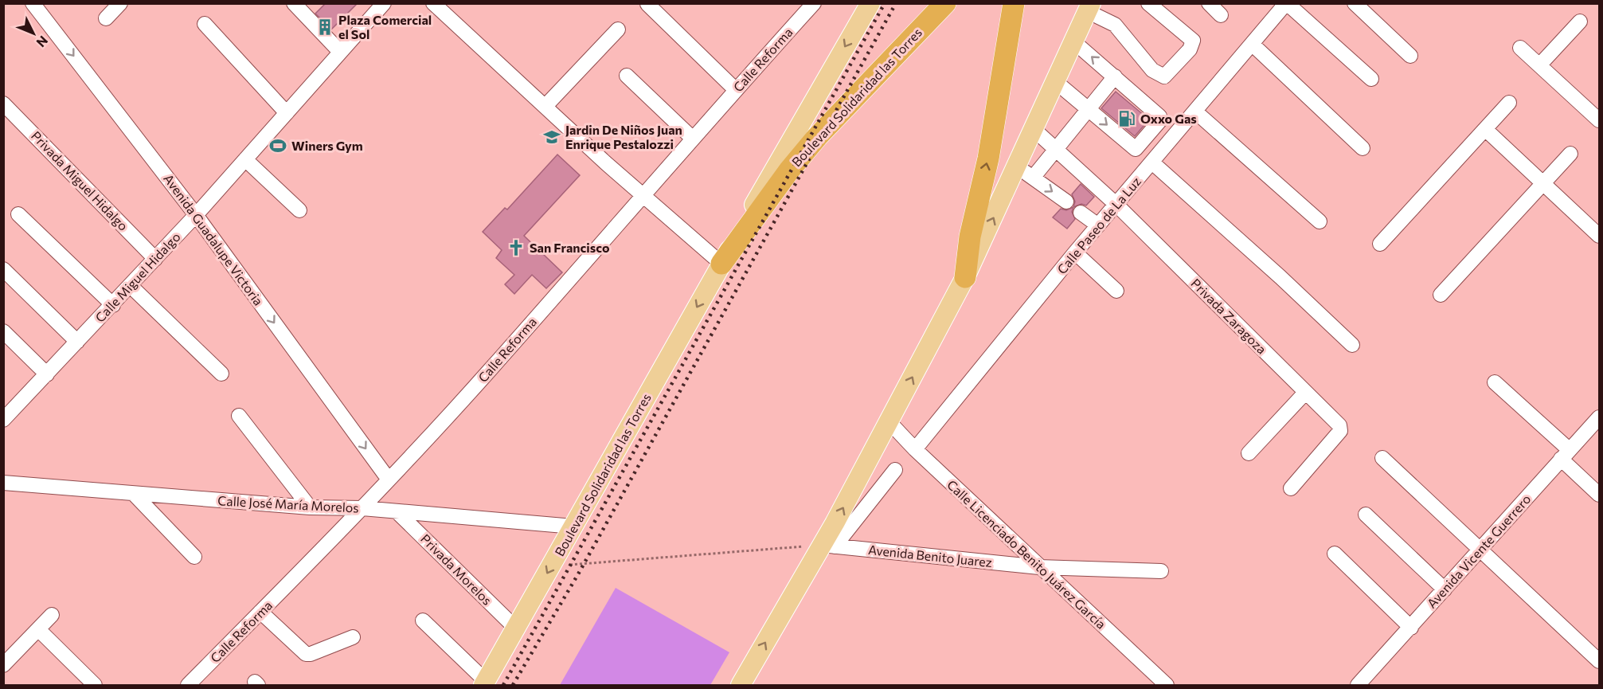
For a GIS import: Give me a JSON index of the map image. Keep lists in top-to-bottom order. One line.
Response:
{"streets":{"highway":["Boulevard Solidaridad las Torres"],"street":["Calle Reforma","Privada Miguel Hidalgo","Calle Paseo de La Luz","Avenida Guadalupe Victoria","Calle Miguel Hidalgo","Privada Zaragoza","Calle José María Morelos","Avenida Vicente Guerrero","Calle Licenciado Benito Juárez García","Avenida Benito Juarez","Privada Morelos"]},"crossings":[["Calle Reforma","Avenida Guadalupe Victoria"],["Calle Reforma","Calle José María Morelos"],["Boulevard Solidaridad las Torres","Calle José María Morelos"],["Boulevard Solidaridad las Torres","Privada Morelos"],["Privada Miguel Hidalgo","Calle Miguel Hidalgo"],["Calle Paseo de La Luz","Privada Zaragoza"],["Calle Paseo de La Luz","Calle Licenciado Benito Juárez García"],["Avenida Guadalupe Victoria","Calle Miguel Hidalgo"],["Calle José María Morelos","Privada Morelos"],["Calle Licenciado Benito Juárez García","Avenida Benito Juarez"]],"one_way":["Boulevard Solidaridad las Torres"],"places":{"building":["Plaza Comercial el Sol"],"fuel station":["Oxxo Gas"],"school or university":["Jardin De Niños Juan Enrique Pestalozzi"],"sports":["Winers Gym"],"church":["San Francisco"]},"north":"bottom right"}
